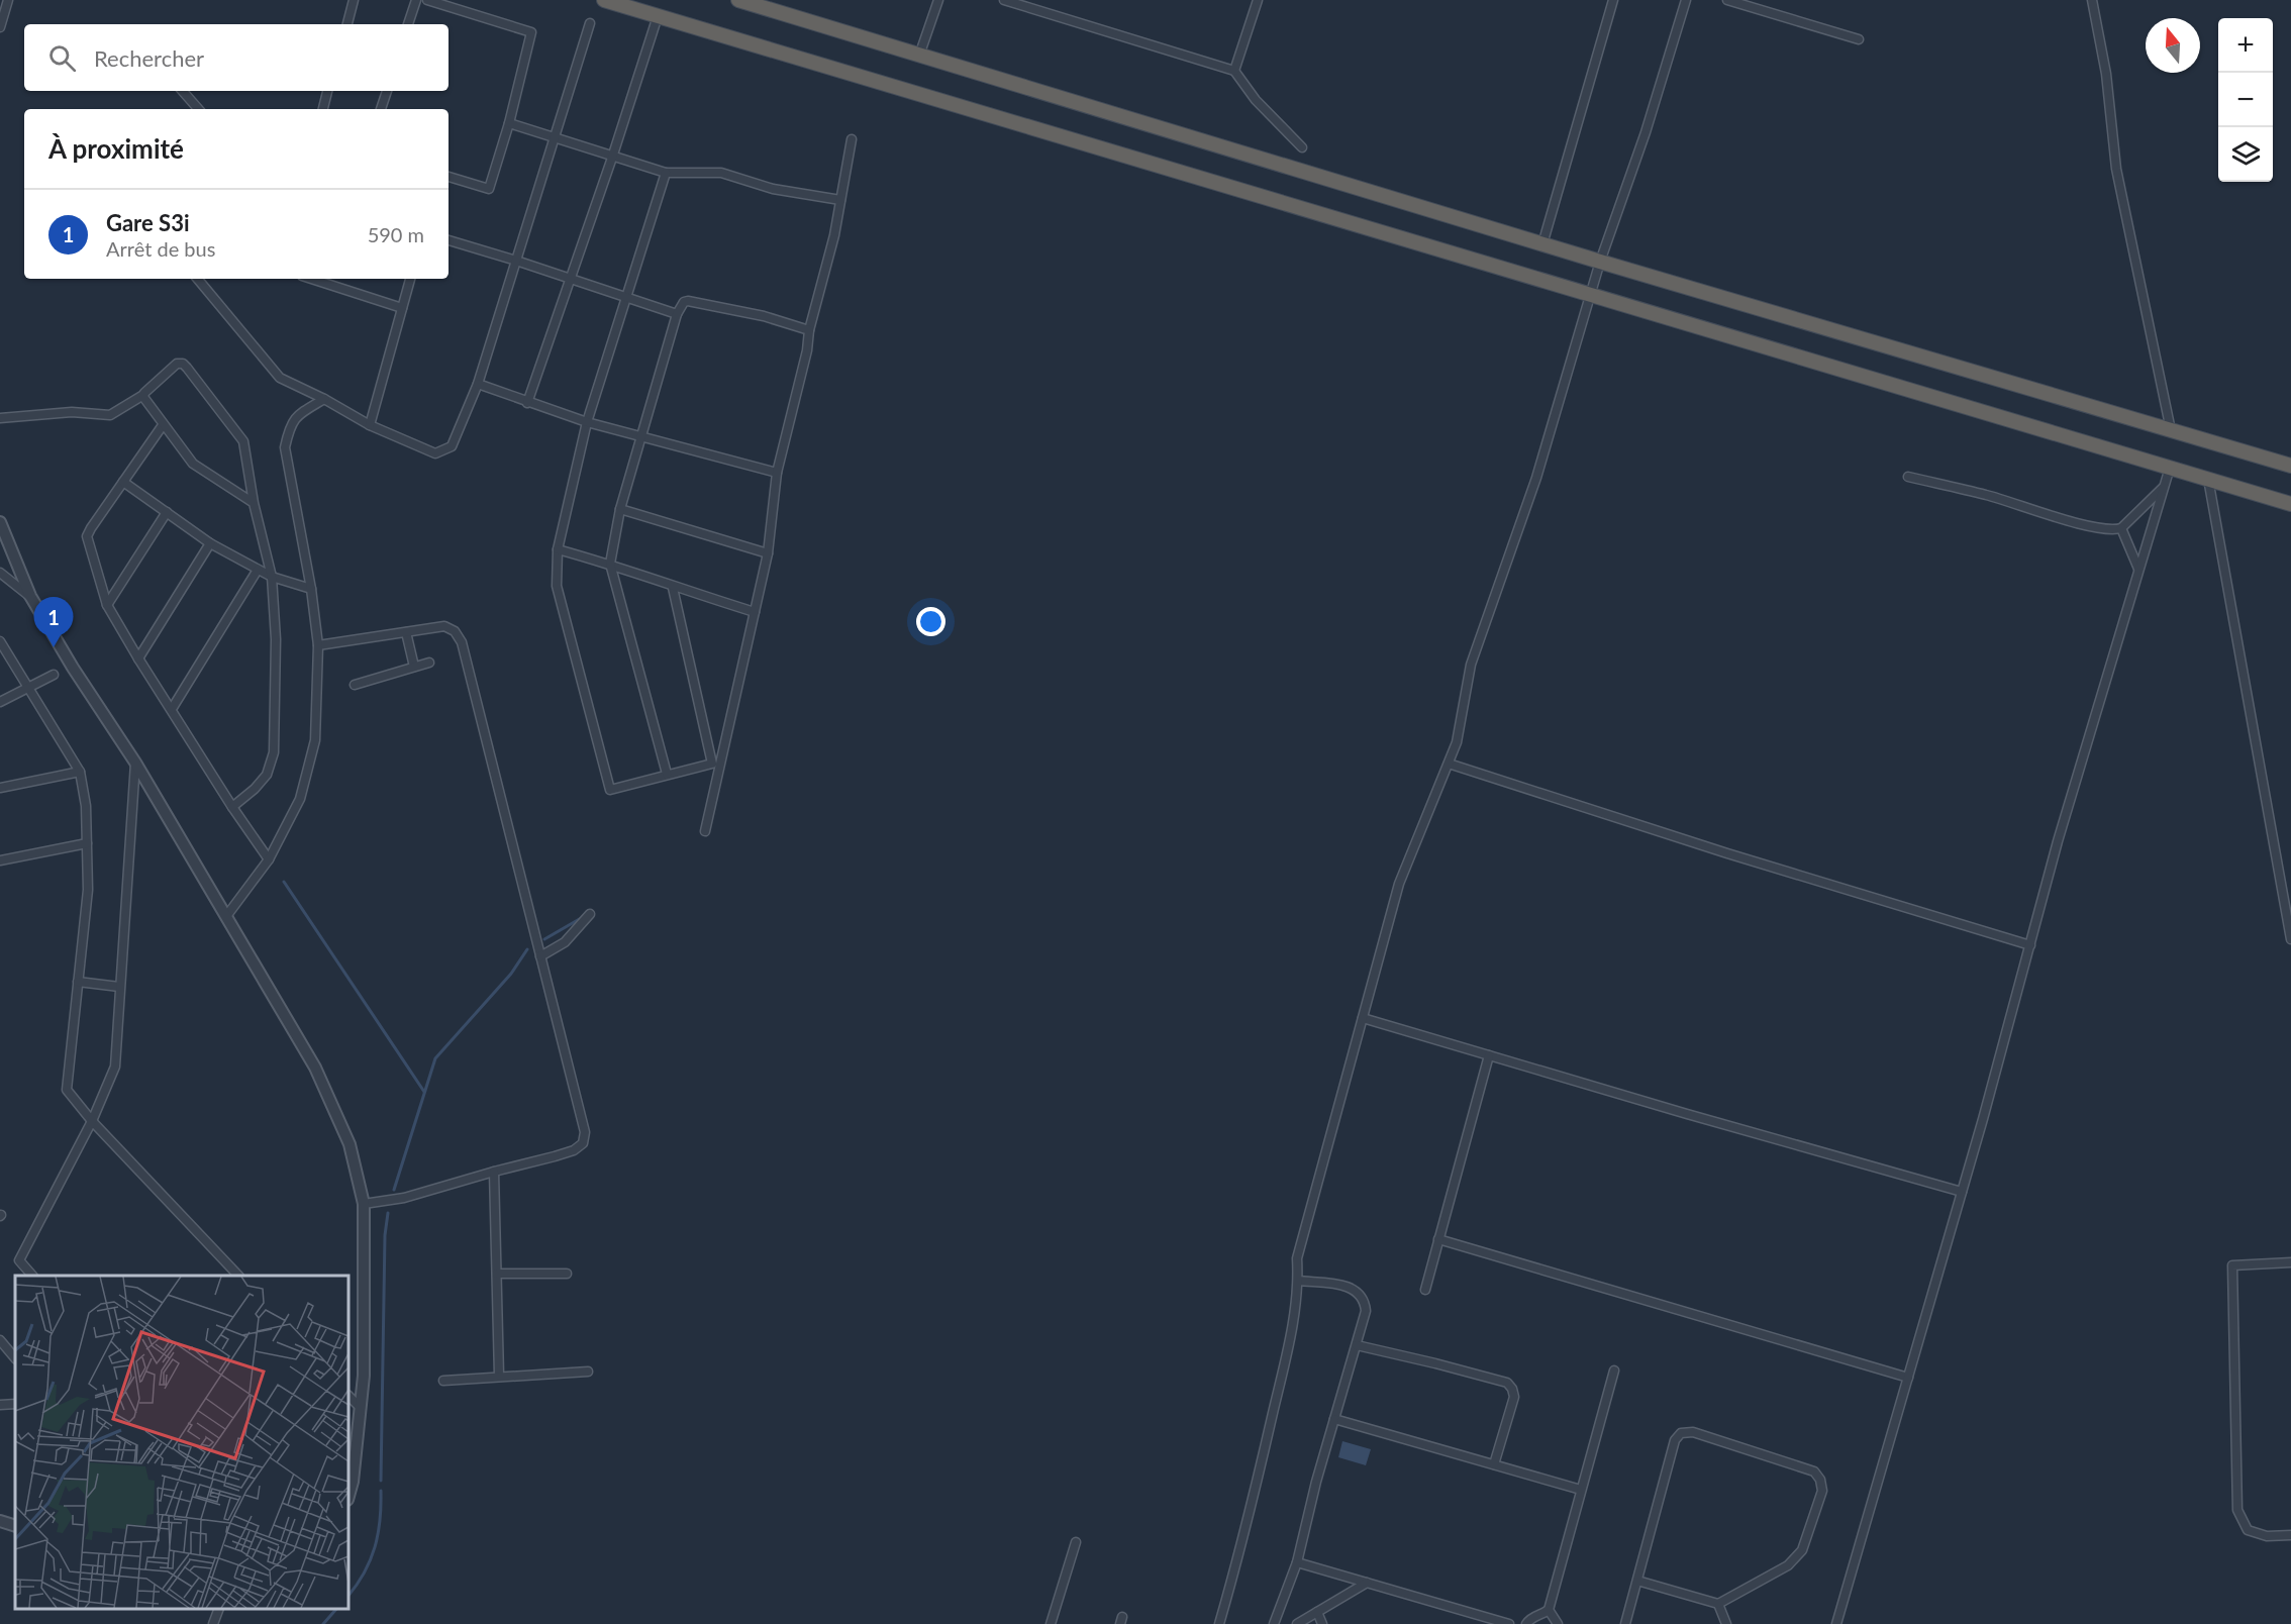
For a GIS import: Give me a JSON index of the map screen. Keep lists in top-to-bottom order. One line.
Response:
{"north":"top","page":{"map_buttons":["+","−"],"search":"Rechercher","heading":"À proximité","list":[{"mark":"1","name":"Gare S3i","note":"Arrêt de bus","value":"590 m"}],"pins":"1"}}
